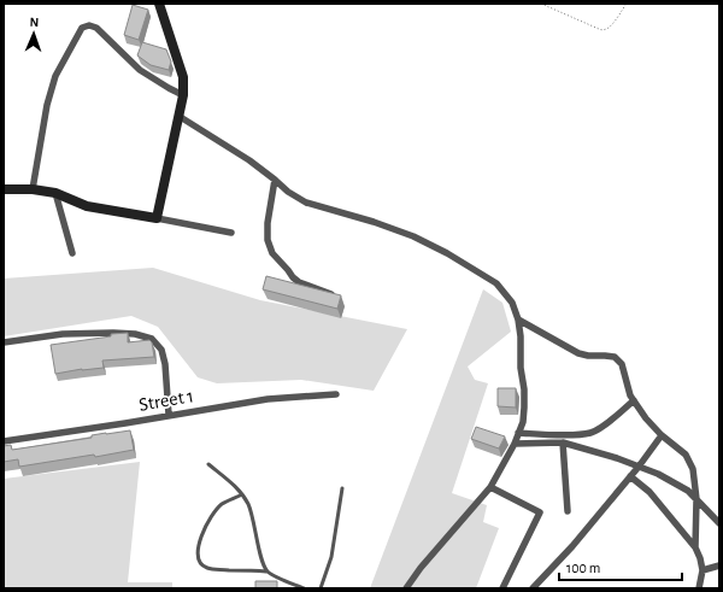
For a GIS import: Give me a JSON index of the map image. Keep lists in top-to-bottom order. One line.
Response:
{"streets":{"street":["Street 1"]},"scale_bar":"100 m","north":"top"}
